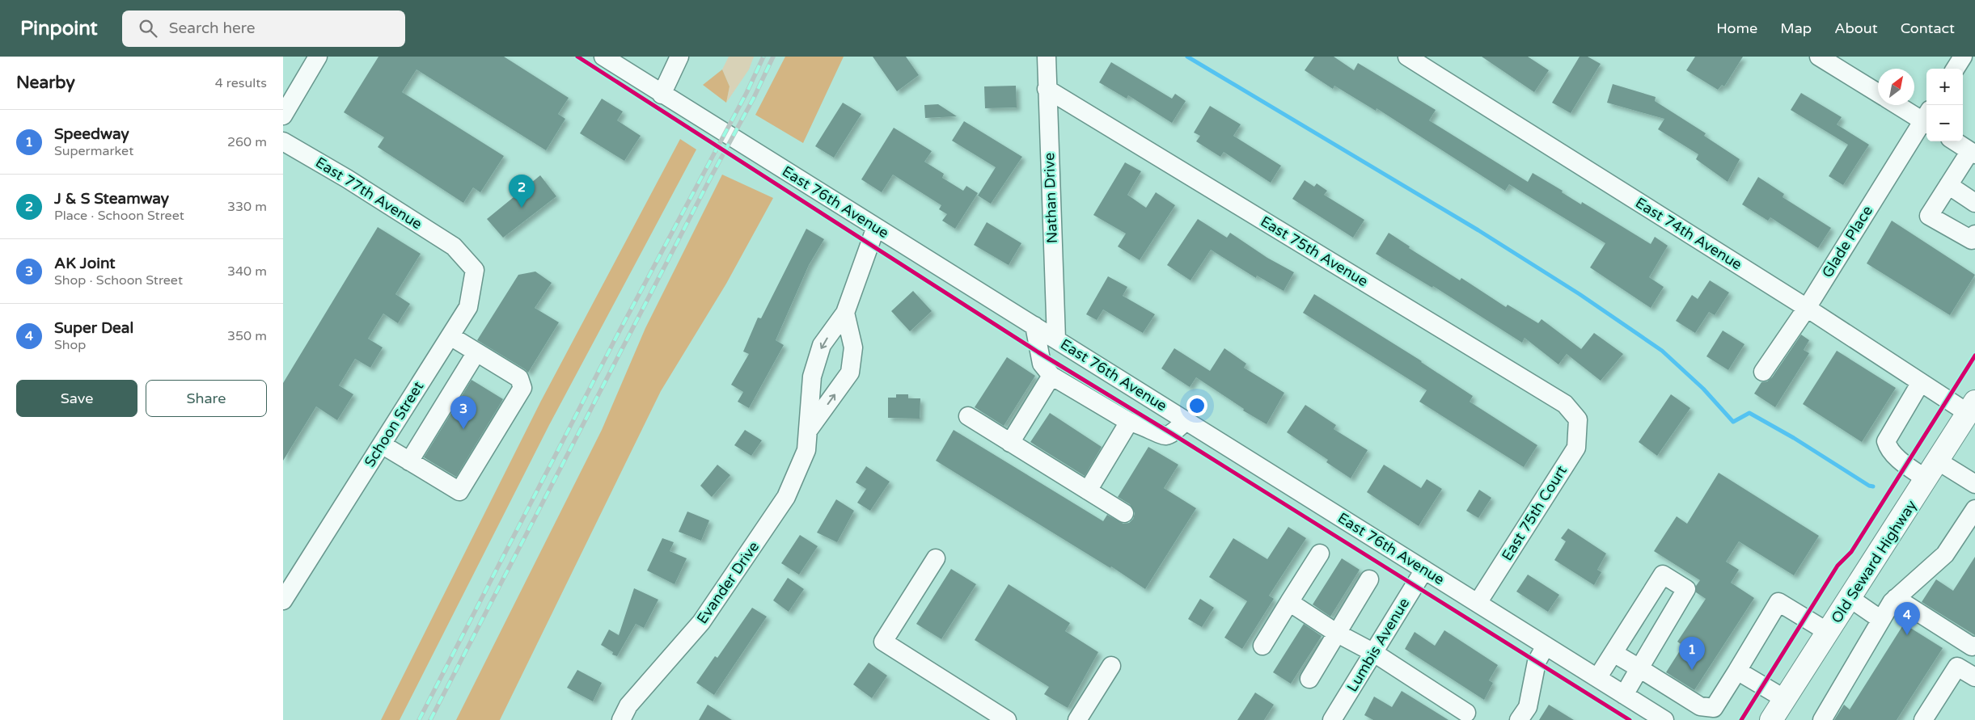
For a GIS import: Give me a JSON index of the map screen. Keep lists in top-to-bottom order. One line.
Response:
{"streets":{"main road":["Old Seward Highway"],"street":["East 77th Avenue","Nathan Drive","East 76th Avenue","East 74th Avenue","Glade Place","East 75th Avenue","Schoon Street","East 75th Court","Evander Drive","Lumbis Avenue"]},"crossings":[["East 77th Avenue","Schoon Street"],["Nathan Drive","East 76th Avenue"],["Nathan Drive","East 75th Avenue"],["East 76th Avenue","East 75th Court"],["East 76th Avenue","Evander Drive"],["East 76th Avenue","Lumbis Avenue"],["East 74th Avenue","Glade Place"],["East 74th Avenue","Old Seward Highway"],["East 75th Avenue","East 75th Court"]],"north":"top right","page":{"header":"Pinpoint","search":"Search here","nav":["Home","Map","About","Contact"],"heading":["Nearby","4 results"],"map_buttons":["+","−"],"list":[{"mark":"1","name":"Speedway","note":"Supermarket","value":"260 m"},{"mark":"2","name":"J & S Steamway","note":"Place · Schoon Street","value":"330 m"},{"mark":"3","name":"AK Joint","note":"Shop · Schoon Street","value":"340 m"},{"mark":"4","name":"Super Deal","note":"Shop","value":"350 m"}],"pins":["2","3","4","1"],"buttons":["Save","Share"]}}
